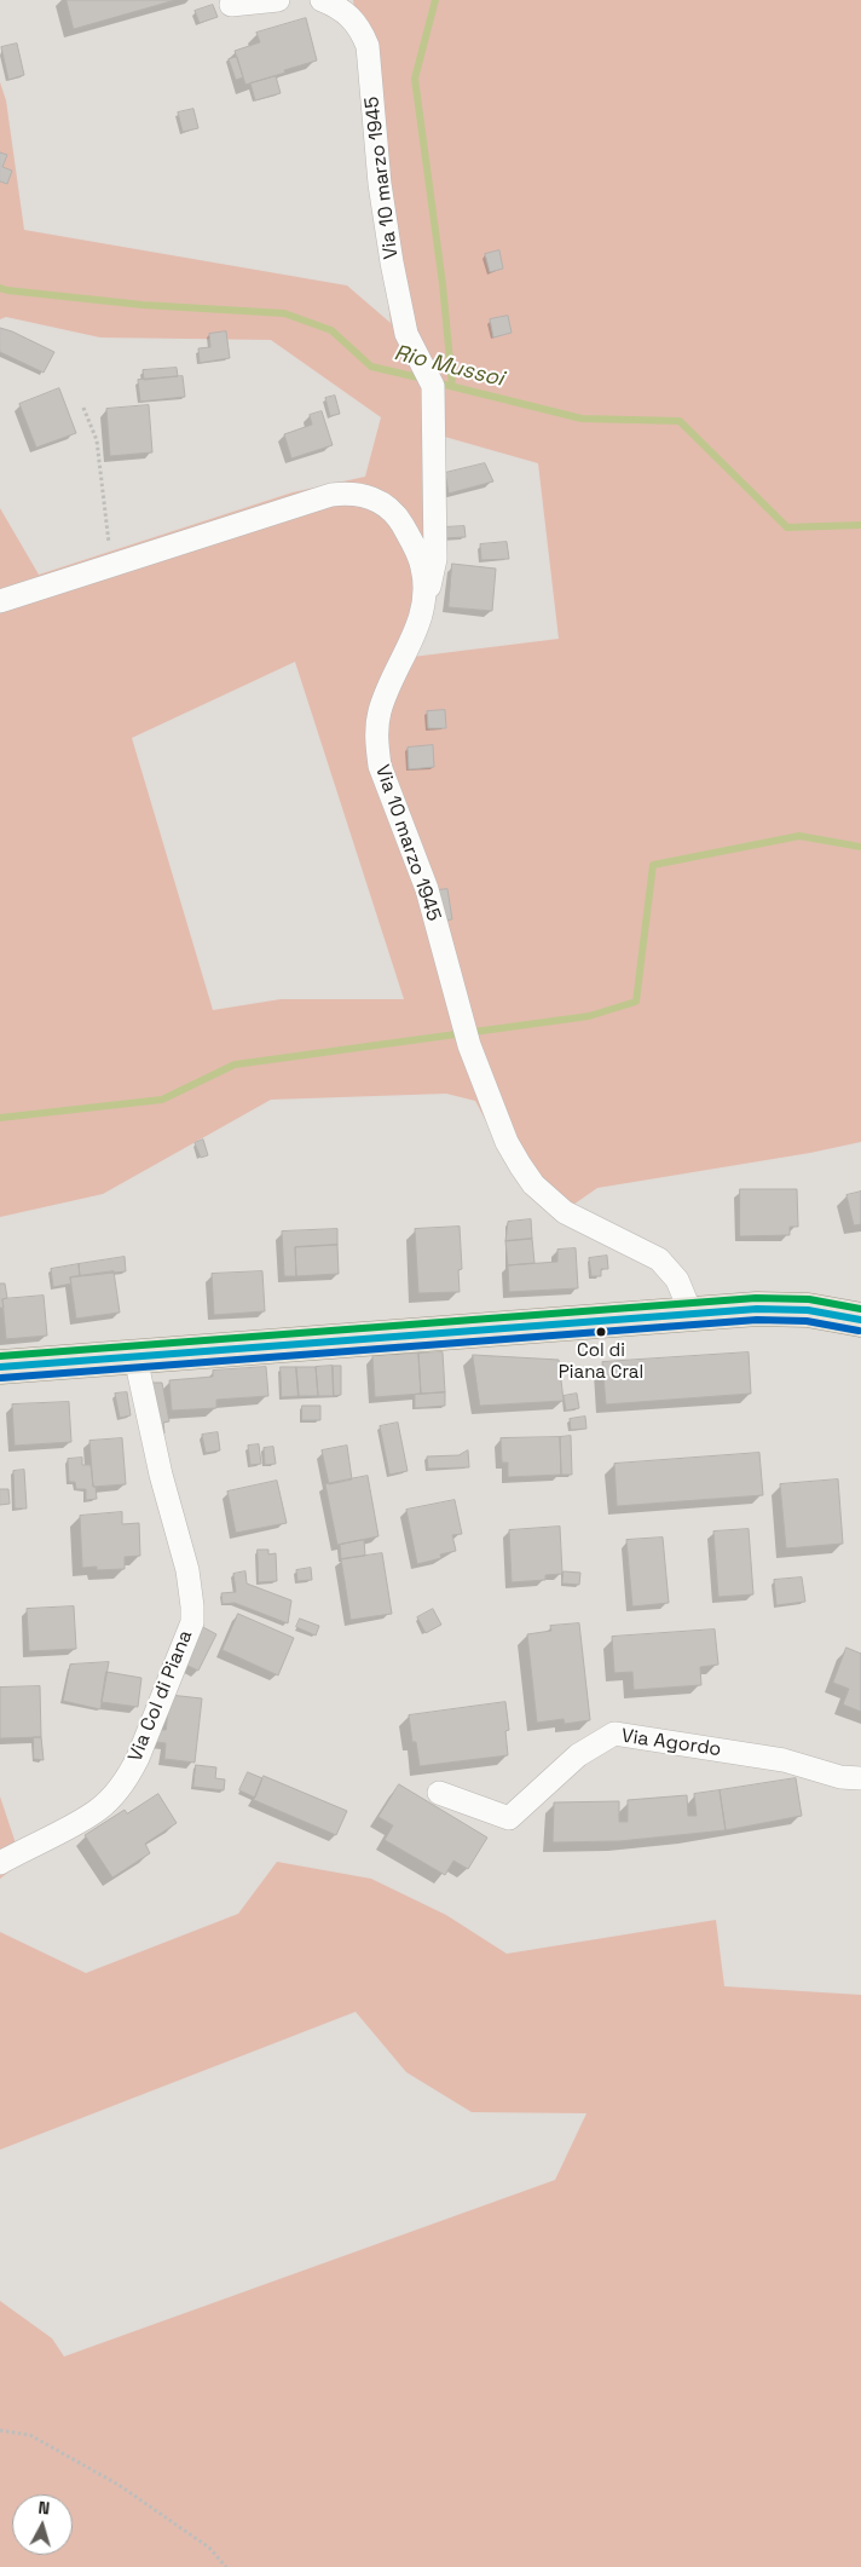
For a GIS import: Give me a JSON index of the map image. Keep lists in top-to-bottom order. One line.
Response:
{"streets":{"street":["Via 10 marzo 1945","Via Col di Piana","Via Agordo"]},"water":["Rio Mussoi"],"places":["Col di Piana Cral"],"north":"top"}
